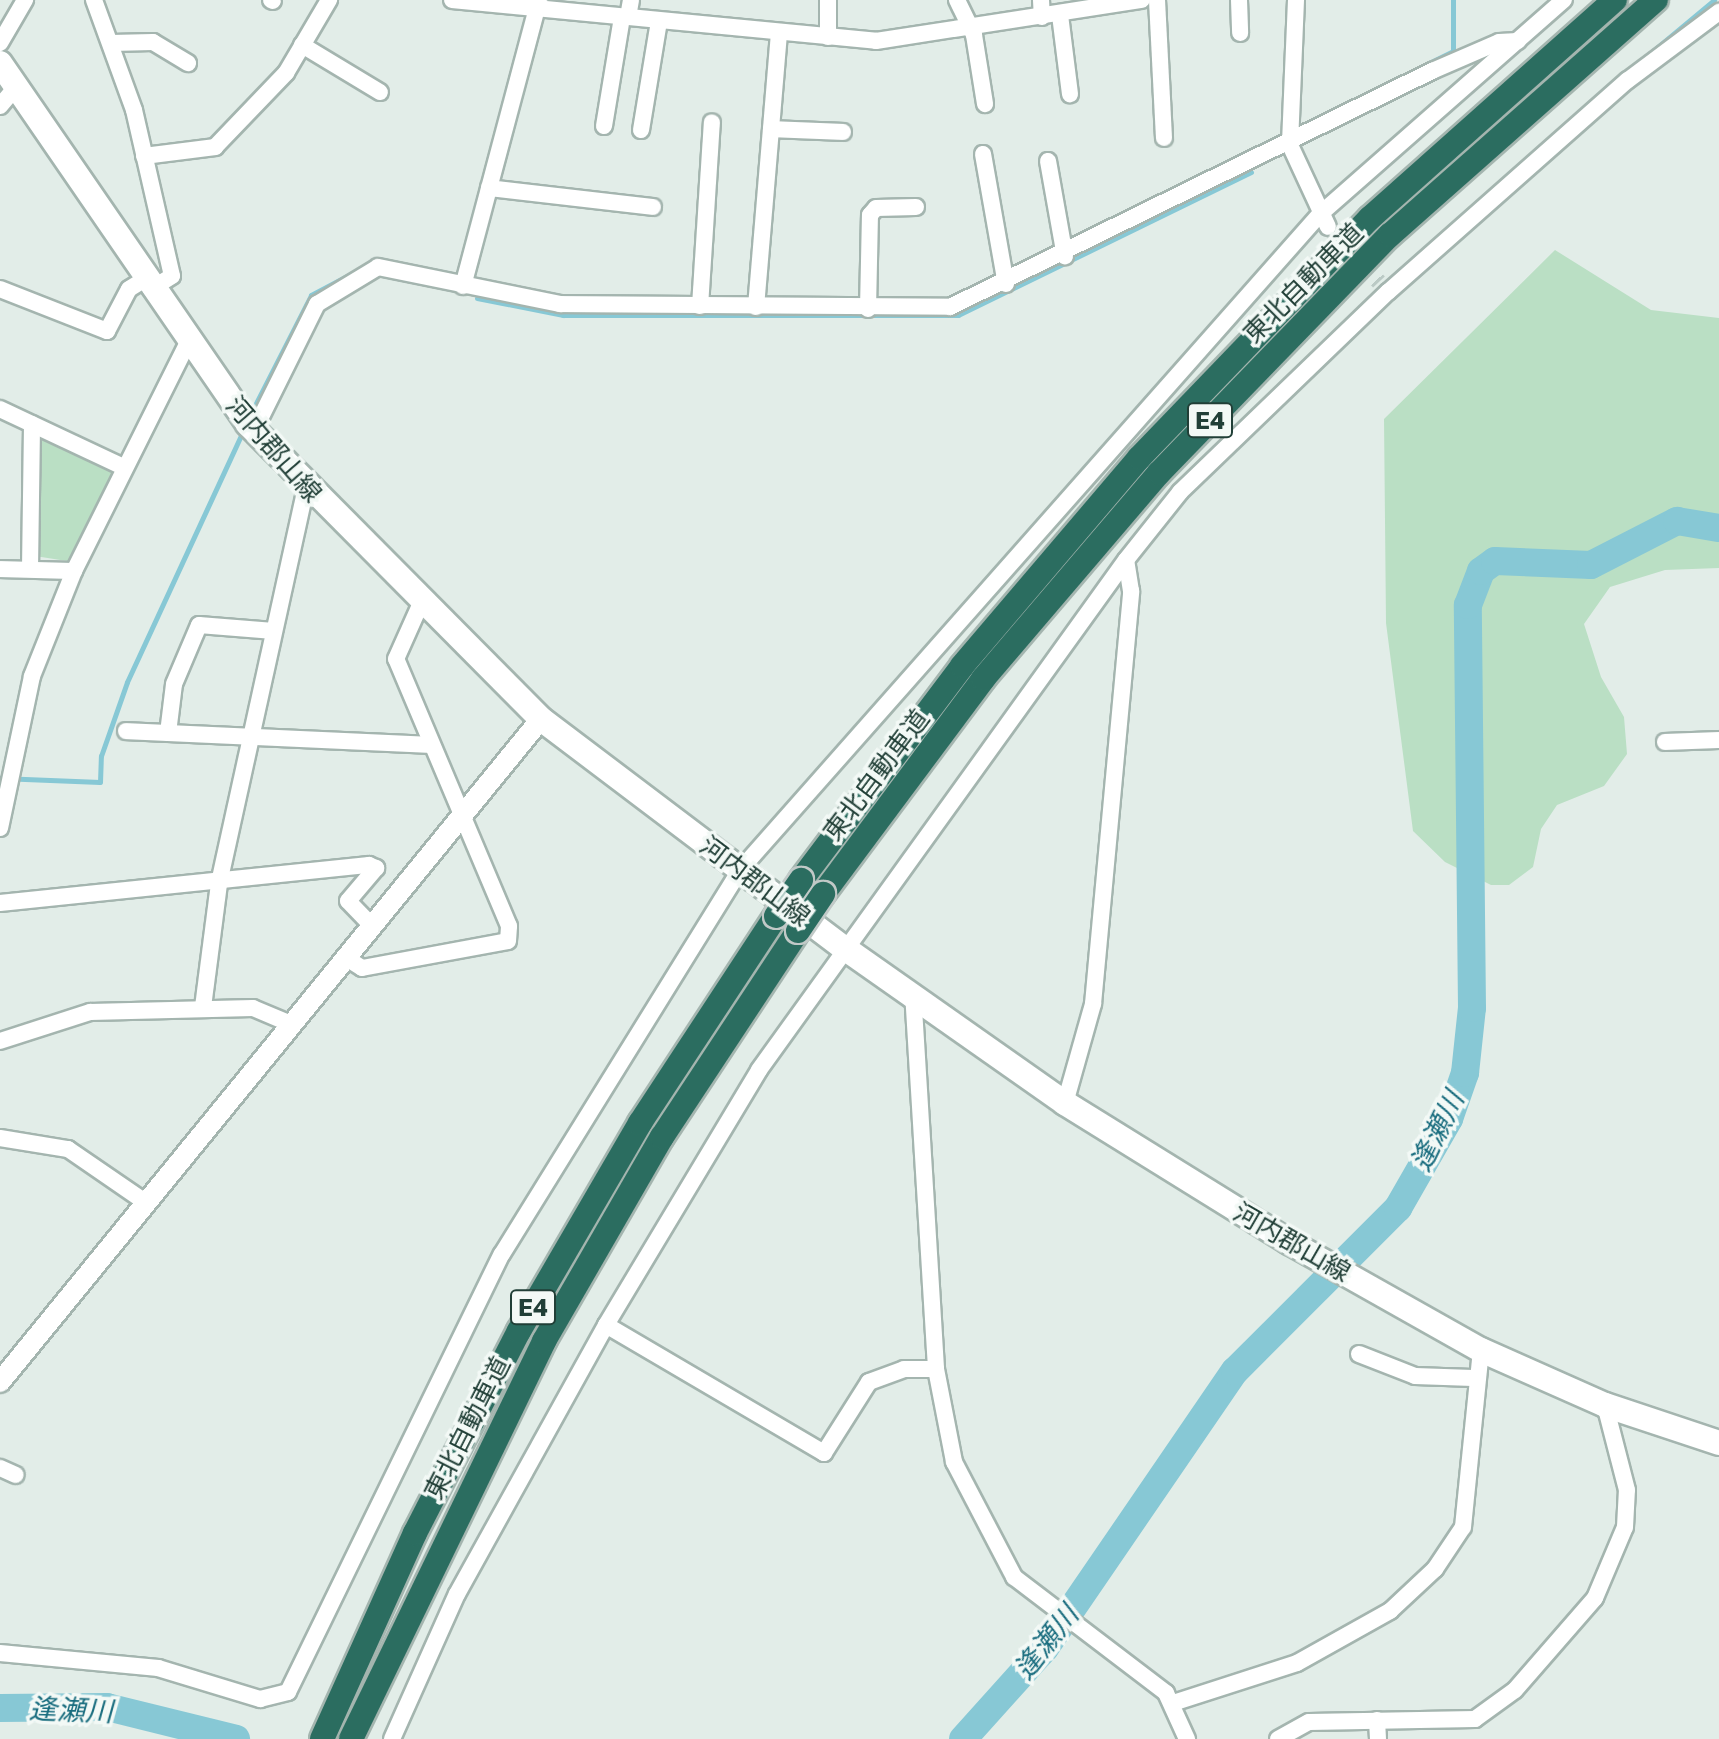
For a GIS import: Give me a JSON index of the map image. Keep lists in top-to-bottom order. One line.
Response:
{"streets":{"highway":["東北自動車道","E4"],"main road":["河内郡山線"]},"water":["逢瀬川"]}
